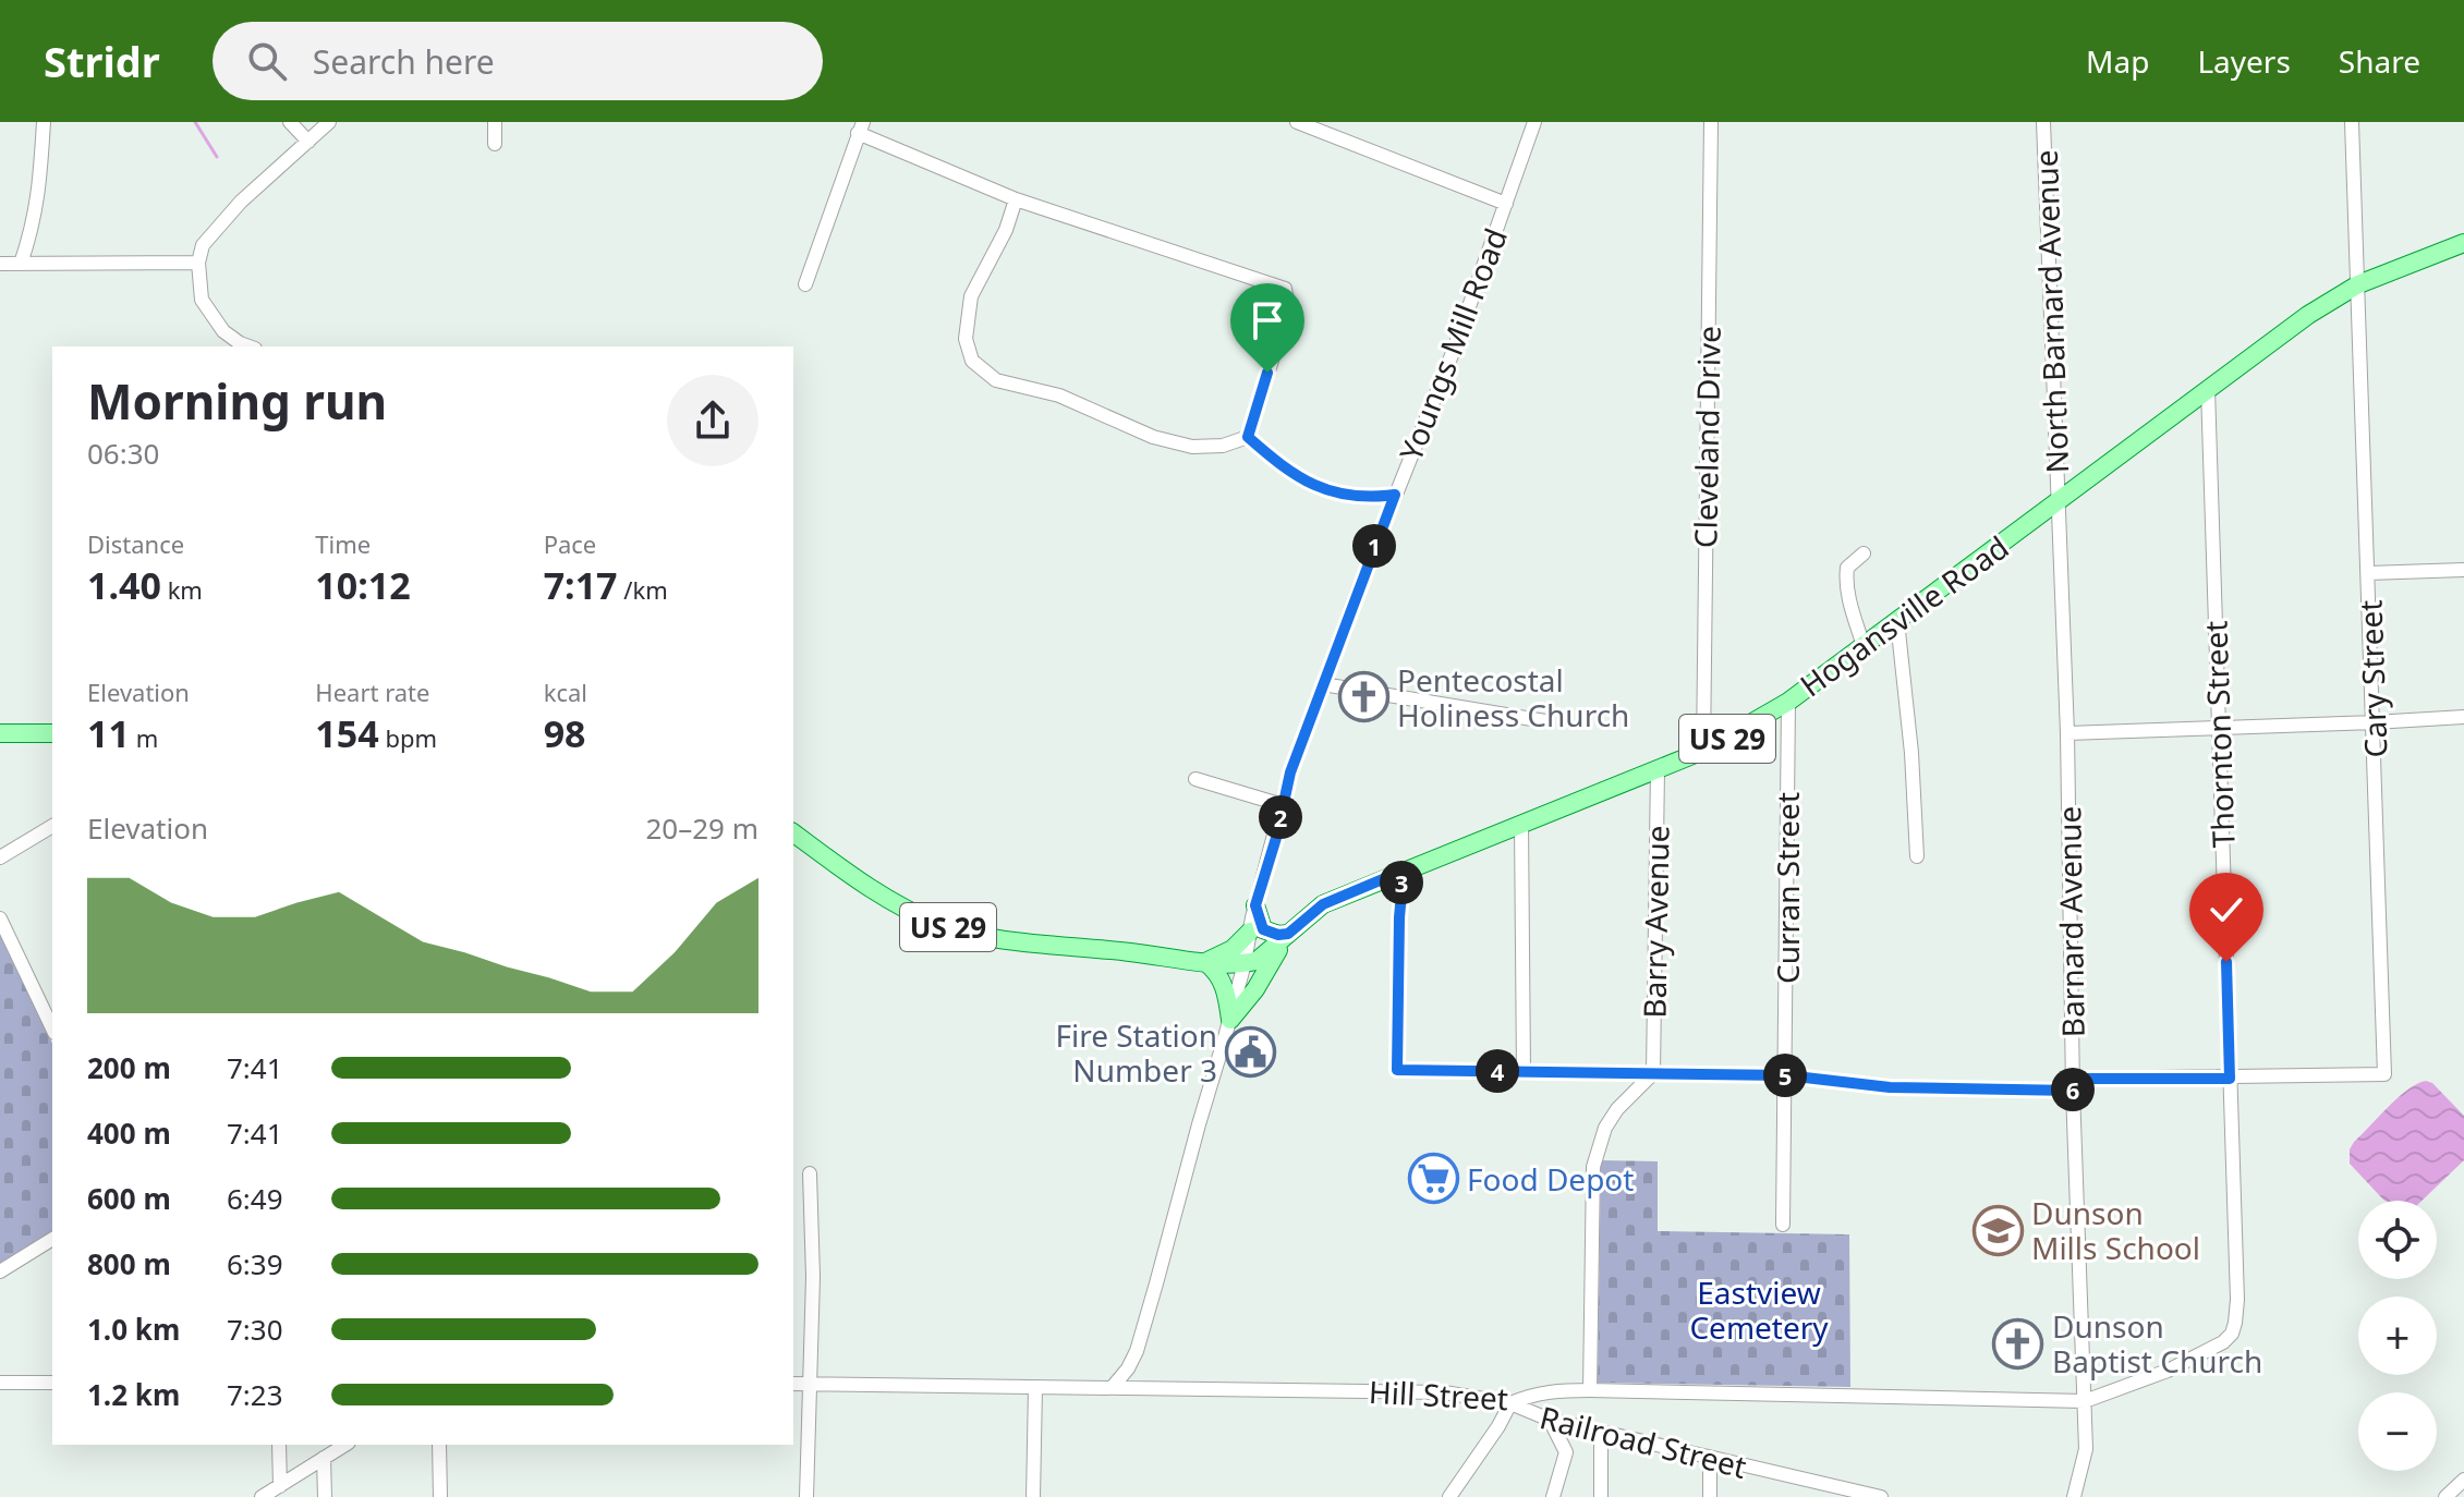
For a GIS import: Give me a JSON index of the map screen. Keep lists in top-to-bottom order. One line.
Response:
{"streets":{"main road":["Hogansville Road","US 29"],"street":["North Barnard Avenue","Youngs Mill Road","Cleveland Drive","Cary Street","Thornton Street","Curran Street","Barry Avenue","Barnard Avenue","Hill Street","Railroad Street"]},"crossings":[["North Barnard Avenue","Hogansville Road"],["North Barnard Avenue","Barnard Avenue"],["Youngs Mill Road","Hogansville Road"],["Youngs Mill Road","US 29"],["Cleveland Drive","Hogansville Road"],["Hogansville Road","Cary Street"],["Hogansville Road","Thornton Street"],["Hogansville Road","US 29"],["Hogansville Road","Curran Street"],["Hogansville Road","Barry Avenue"],["Hogansville Road","Barnard Avenue"],["Cary Street","Thornton Street"],["Thornton Street","Barnard Avenue"],["Thornton Street","Hill Street"],["Barnard Avenue","Hill Street"],["Hill Street","Railroad Street"]],"parks":["Eastview Cemetery"],"places":{"church":["Pentecostal Holiness Church","Dunson Baptist Church"],"public building":["Fire Station Number 3"],"supermarket":["Food Depot"],"school or university":["Dunson Mills School"]},"page":{"header":"Stridr","search":"Search here","nav":["Map","Layers","Share"],"heading":["Morning run","06:30"],"stats":[["Distance","1.40 km"],["Time","10:12"],["Pace","7:17 /km"],["Elevation","11 m"],["Heart rate","154 bpm"],["kcal","98"]],"pins":["1","2","3","4","5","6"],"chart":["Elevation","20–29 m"],"list":[{"name":"200 m","note":"7:41"},{"name":"400 m","note":"7:41"},{"name":"600 m","note":"6:49"},{"name":"800 m","note":"6:39"},{"name":"1.0 km","note":"7:30"},{"name":"1.2 km","note":"7:23"}],"map_buttons":["+","−"]}}
